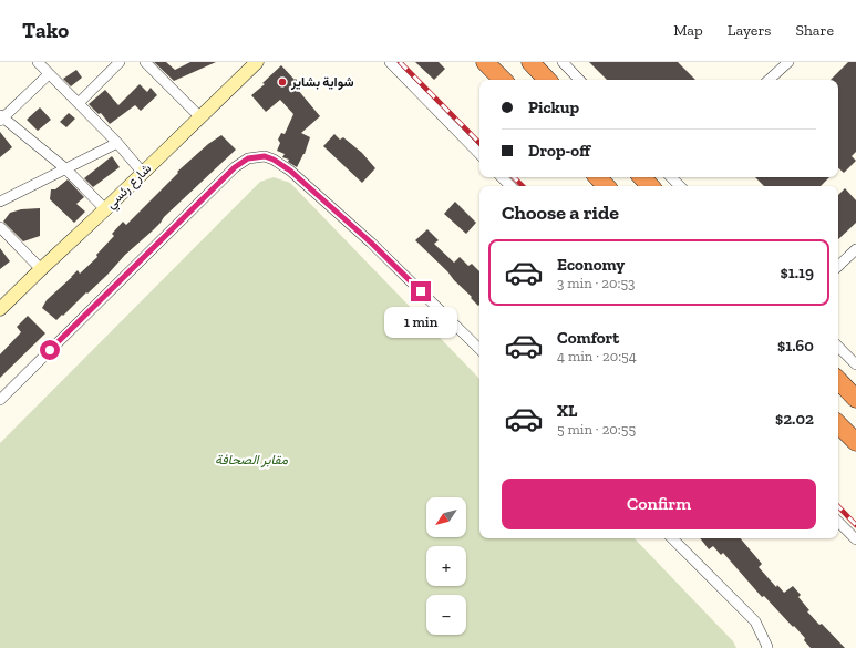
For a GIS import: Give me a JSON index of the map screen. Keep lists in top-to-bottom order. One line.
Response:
{"streets":{"street":["شارع رئسي"]},"parks":["مقابر الصحافة"],"places":["شواية بشاير"],"north":"bottom left","page":{"header":"Tako","nav":["Map","Layers","Share"],"banner":["Pickup","Drop-off"],"heading":"Choose a ride","list":[{"name":"Economy","note":"3 min · 20:53","value":"$1.19"},{"name":"Comfort","note":"4 min · 20:54","value":"$1.60"},{"name":"XL","note":"5 min · 20:55","value":"$2.02"}],"bubble":"1 min","buttons":"Confirm","map_buttons":["+","−"]}}
